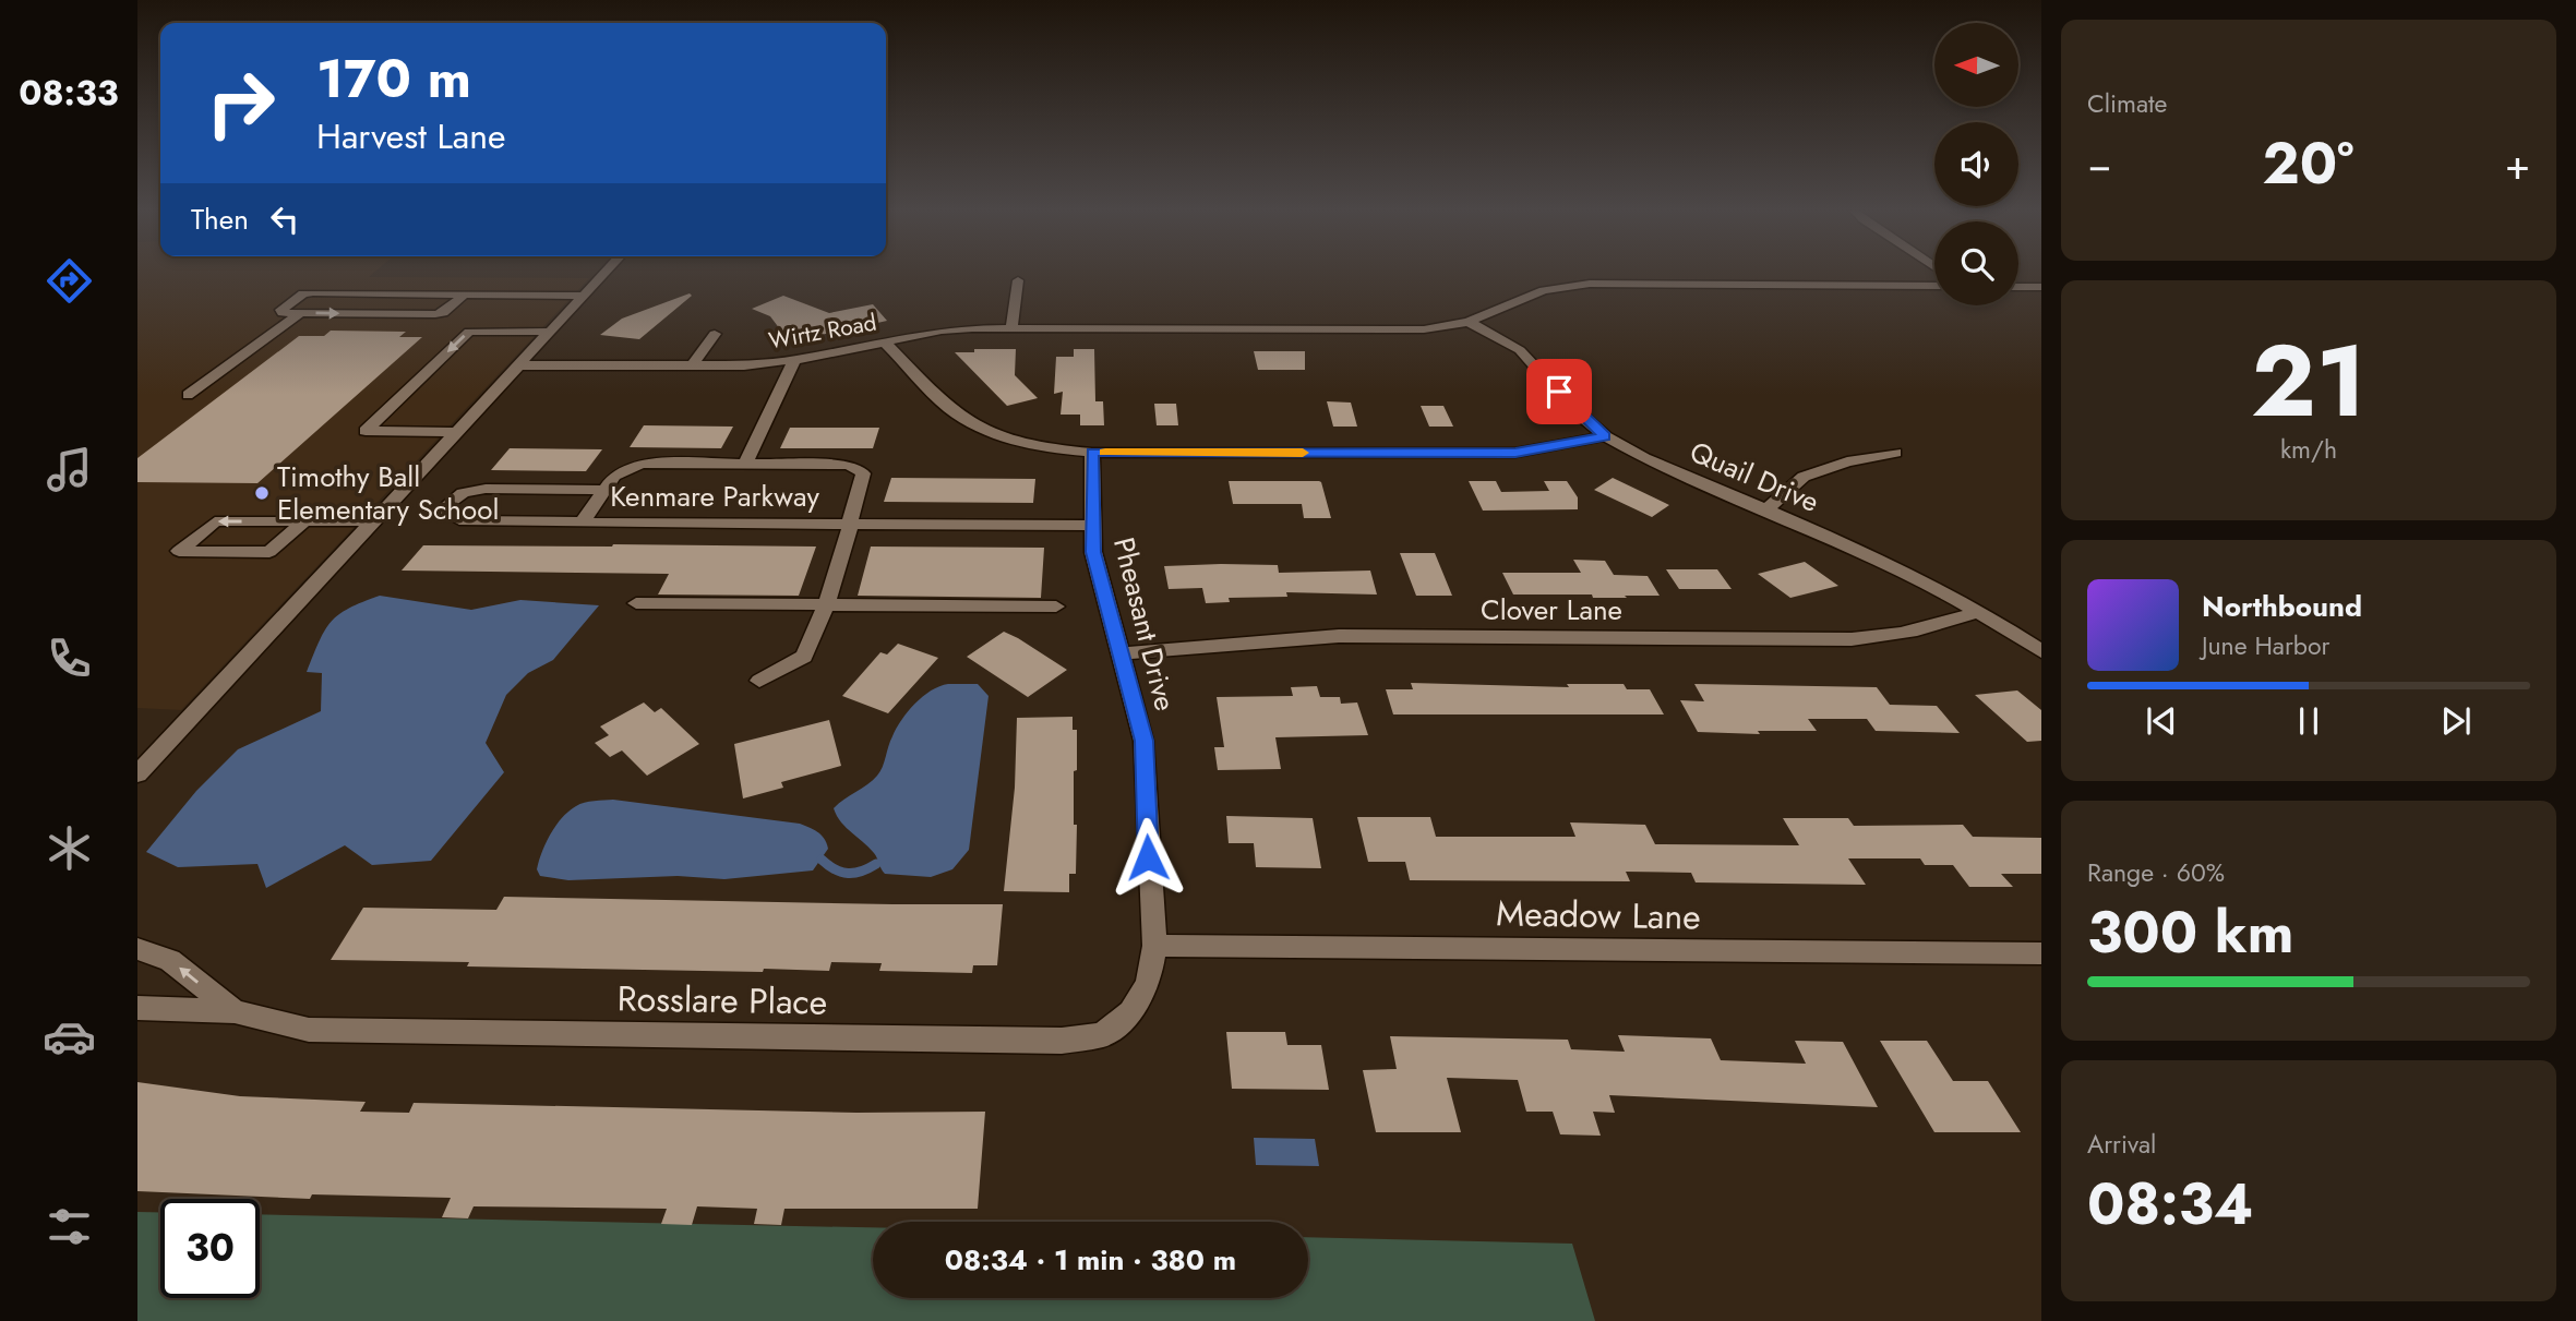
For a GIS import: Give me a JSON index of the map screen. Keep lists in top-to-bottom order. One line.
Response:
{"streets":{"street":["Wirtz Road","Quail Drive","Kenmare Parkway","Clover Lane","Pheasant Drive","Meadow Lane","Rosslare Place"]},"crossings":[["Wirtz Road","Quail Drive"],["Quail Drive","Clover Lane"],["Kenmare Parkway","Pheasant Drive"],["Clover Lane","Pheasant Drive"],["Pheasant Drive","Meadow Lane"],["Pheasant Drive","Rosslare Place"],["Meadow Lane","Rosslare Place"]],"places":["Timothy Ball Elementary School"],"north":"left","page":{"tabs":"08:33","tile":["Climate",["21","km/h"],["Range · 60%","300 km"],["Arrival","08:34"]],"turn":["170 m","Harvest Lane"],"heat":["−","20°","+"],"then":"Then","song":["Northbound","June Harbor"],"limit":"30","trip":"08:34 · 1 min · 380 m"}}
